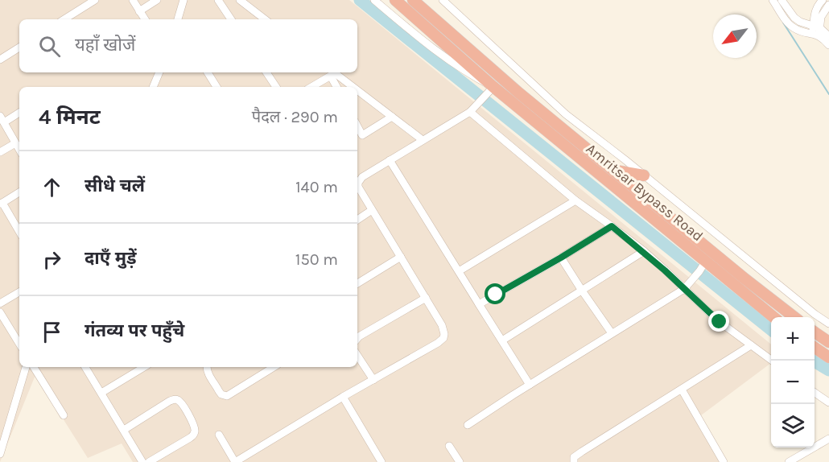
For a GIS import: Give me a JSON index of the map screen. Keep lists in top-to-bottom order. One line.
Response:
{"streets":{"highway":["Amritsar Bypass Road"]},"north":"bottom left","page":{"search":"यहाँ खोजें","heading":["4 मिनट","पैदल · 290 m"],"list":[["सीधे चलें","140 m"],["दाएँ मुड़ें","150 m"],"गंतव्य पर पहुँचे"],"map_buttons":["+","−"]}}
